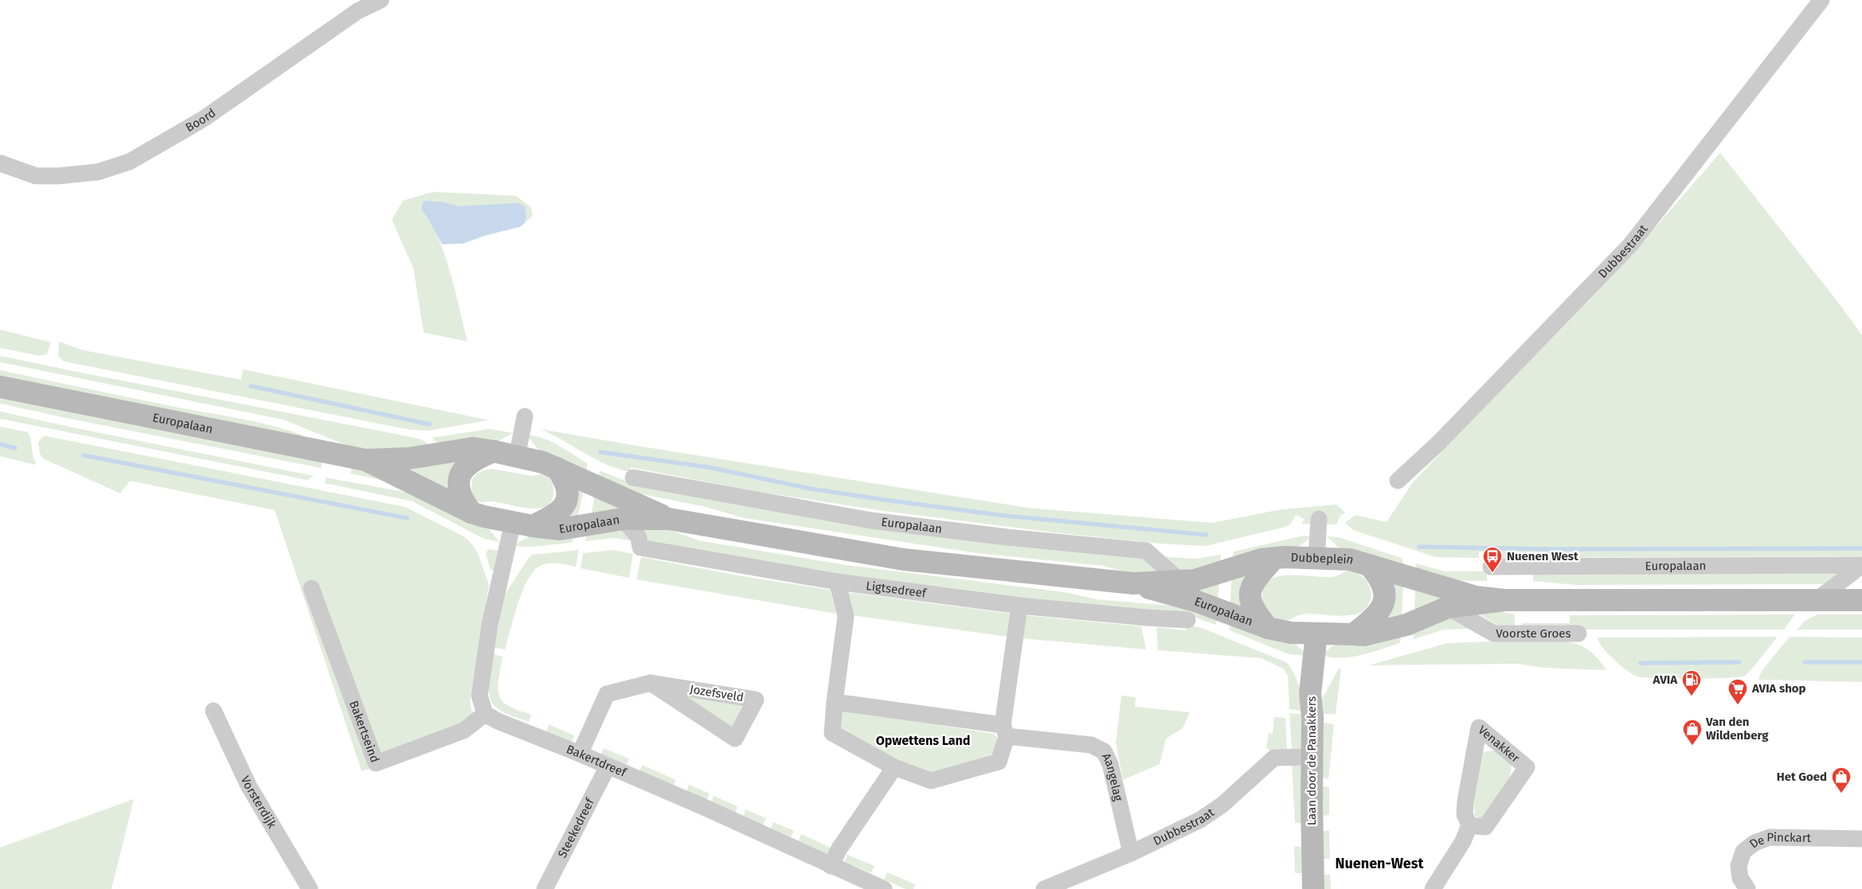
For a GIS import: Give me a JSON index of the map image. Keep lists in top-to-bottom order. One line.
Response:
{"streets":{"main road":["Europalaan","Dubbeplein","Laan door de Panakkers"],"street":["Boord","Dubbestraat","Ligtsedreef","Voorste Groes","Jozefsveld","Bakertseind","Venakker","Bakertdreef","Aangelag","Vorsterdijk","Steekedreef","De Pinckart"]},"crossings":[["Dubbestraat","Laan door de Panakkers"],["Dubbestraat","Aangelag"],["Europalaan","Dubbeplein"],["Europalaan","Ligtsedreef"],["Europalaan","Laan door de Panakkers"],["Dubbeplein","Laan door de Panakkers"],["Jozefsveld","Bakertdreef"],["Bakertseind","Bakertdreef"],["Bakertdreef","Steekedreef"]],"districts":["Opwettens Land","Nuenen-West"],"places":{"bus stop":["Nuenen West"],"fuel station":["AVIA"],"supermarket":["AVIA shop"],"shop":["Van den Wildenberg","Het Goed"]}}
